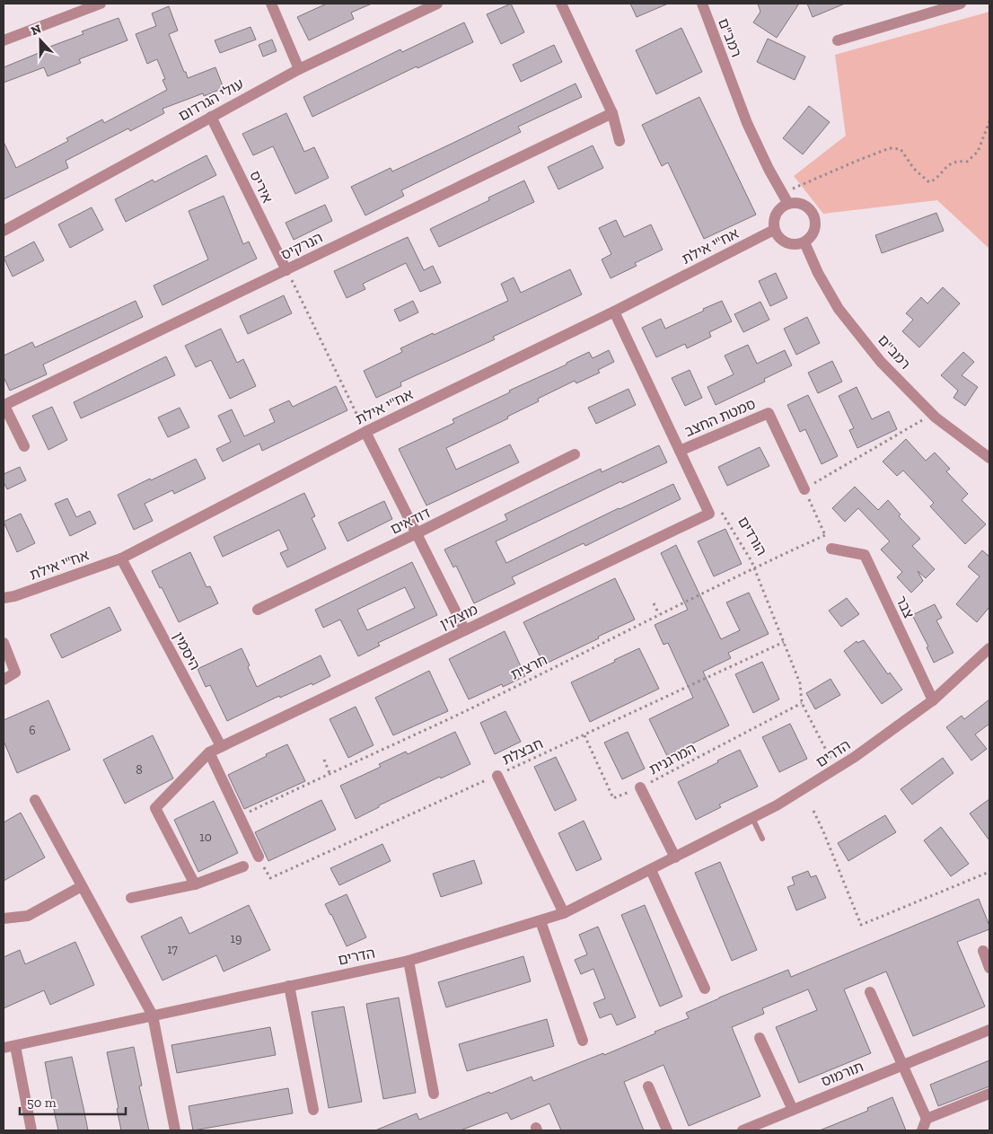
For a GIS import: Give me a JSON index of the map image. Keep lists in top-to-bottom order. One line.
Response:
{"streets":{"street":["רמב\"ם","עולי הגרדום","איריס","הנרקיס","אח\"י אילת","סמטת החצב","דודאים","צבר","מוצקין","היסמין","הדרים","תורמוס"],"path":["הורדים","חרצית","חבצלת","המרגנית"]},"crossings":[["רמב\"ם","אח\"י אילת"],["עולי הגרדום","איריס"],["איריס","הנרקיס"],["אח\"י אילת","היסמין"],["הורדים","מוצקין"],["הורדים","חרצית"],["הורדים","חבצלת"],["הורדים","הדרים"],["הורדים","המרגנית"],["צבר","הדרים"],["מוצקין","היסמין"],["חבצלת","המרגנית"]],"house_numbers":["6","8","10","19","17"],"scale_bar":"50 m","north":"top"}
